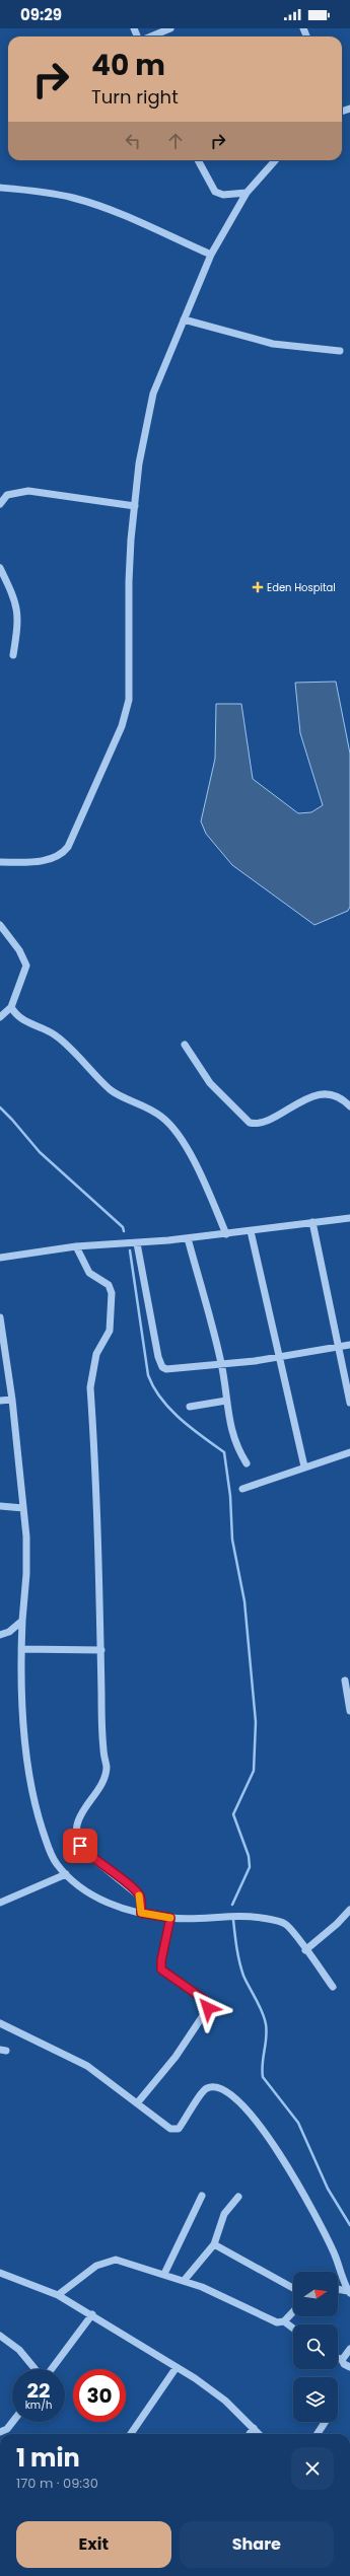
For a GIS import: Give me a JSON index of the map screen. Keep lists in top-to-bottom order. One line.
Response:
{"places":{"health":["Eden Hospital"]},"north":"right","page":{"status":"09:29","turn":["40 m","Turn right"],"speed":"22 km/h","limit":"30","heading":["1 min","170 m · 09:30"],"buttons":["Exit","Share"]}}
